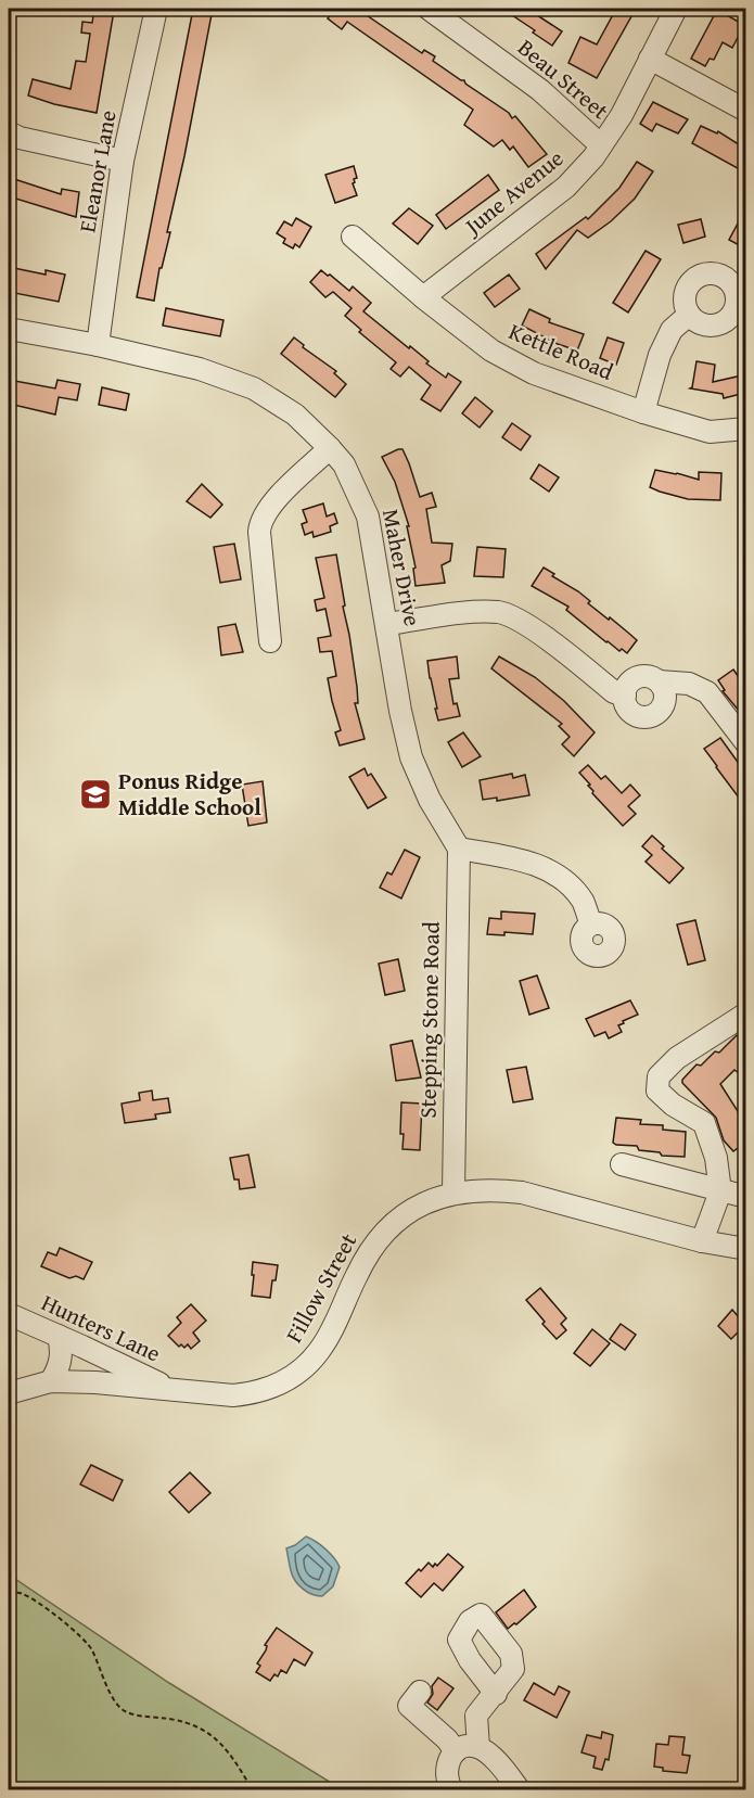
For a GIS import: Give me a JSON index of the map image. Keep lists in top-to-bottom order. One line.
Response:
{"streets":{"street":["Beau Street","Eleanor Lane","June Avenue","Kettle Road","Maher Drive","Stepping Stone Road","Fillow Street","Hunters Lane"]},"crossings":[["Beau Street","June Avenue"],["Eleanor Lane","Maher Drive"],["June Avenue","Kettle Road"],["Maher Drive","Stepping Stone Road"],["Stepping Stone Road","Fillow Street"],["Fillow Street","Hunters Lane"]],"places":{"school or university":["Ponus Ridge Middle School"]}}
